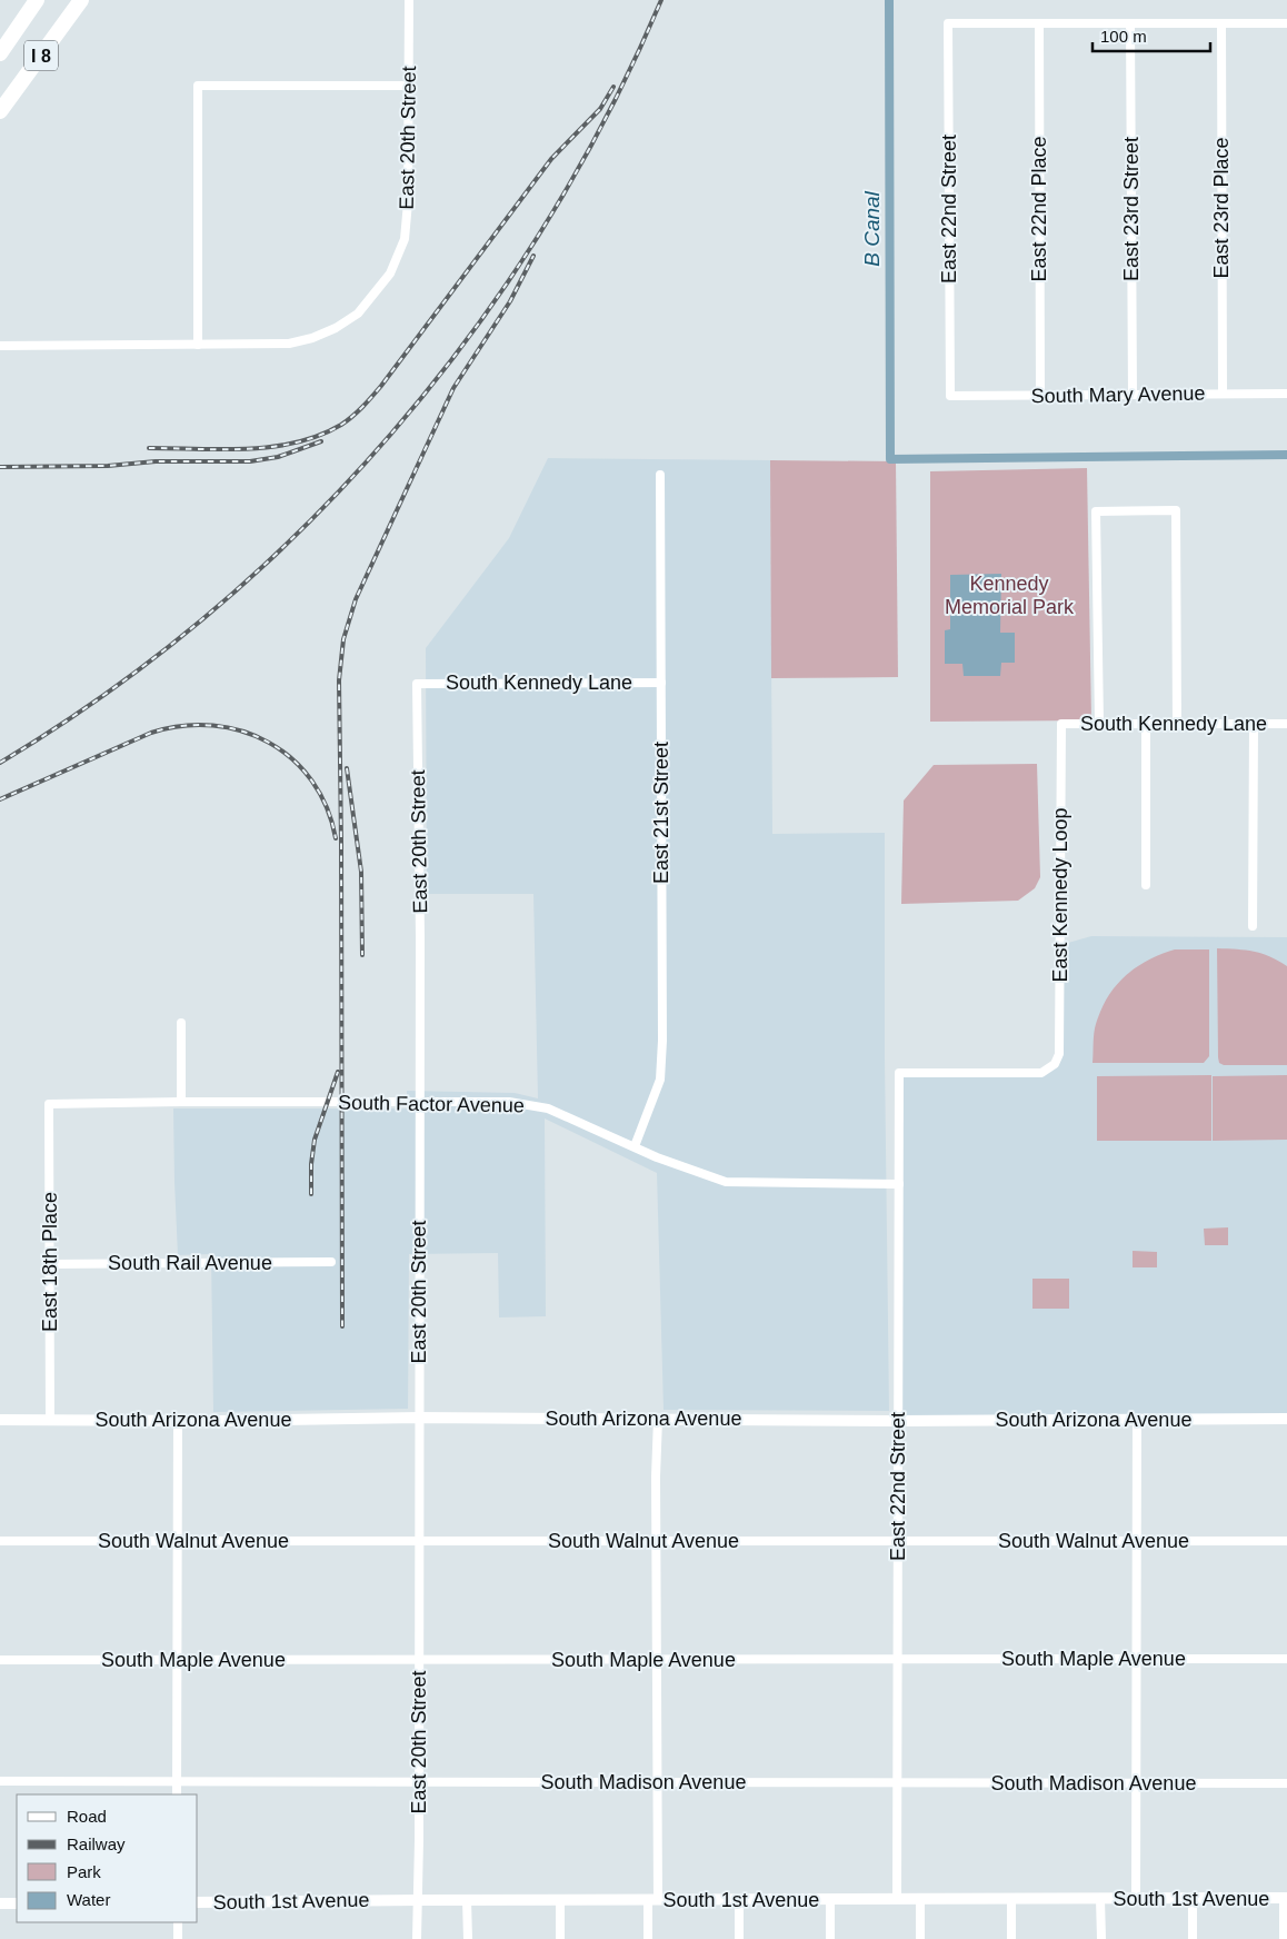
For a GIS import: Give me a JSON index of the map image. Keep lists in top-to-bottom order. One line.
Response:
{"streets":{"highway":["I 8"],"street":["East 20th Street","East 23rd Place","East 22nd Street","East 22nd Place","East 23rd Street","South Mary Avenue","South Kennedy Lane","East 21st Street","East Kennedy Loop","South Factor Avenue","East 18th Place","South Rail Avenue","South Arizona Avenue","South Walnut Avenue","South Maple Avenue","South Madison Avenue","South 1st Avenue"]},"crossings":[["East 20th Street","South Kennedy Lane"],["East 20th Street","South Factor Avenue"],["East 20th Street","South Arizona Avenue"],["East 20th Street","South Walnut Avenue"],["East 20th Street","South Maple Avenue"],["East 20th Street","South Madison Avenue"],["East 20th Street","South 1st Avenue"],["East 23rd Place","South Mary Avenue"],["East 22nd Street","East 22nd Place"],["East 22nd Street","South Mary Avenue"],["East 22nd Street","East Kennedy Loop"],["East 22nd Street","South Factor Avenue"],["East 22nd Street","South Arizona Avenue"],["East 22nd Street","South Walnut Avenue"],["East 22nd Street","South Maple Avenue"],["East 22nd Street","South Madison Avenue"],["East 22nd Street","South 1st Avenue"],["East 22nd Place","South Mary Avenue"],["East 23rd Street","South Mary Avenue"],["South Kennedy Lane","East 21st Street"],["South Kennedy Lane","East Kennedy Loop"],["East 21st Street","South Factor Avenue"],["South Factor Avenue","East 18th Place"],["East 18th Place","South Rail Avenue"],["East 18th Place","South Arizona Avenue"]],"water":["B Canal"],"parks":["Kennedy Memorial Park"],"legend":["Road","Railway","Park","Water"],"scale_bar":"100 m"}
